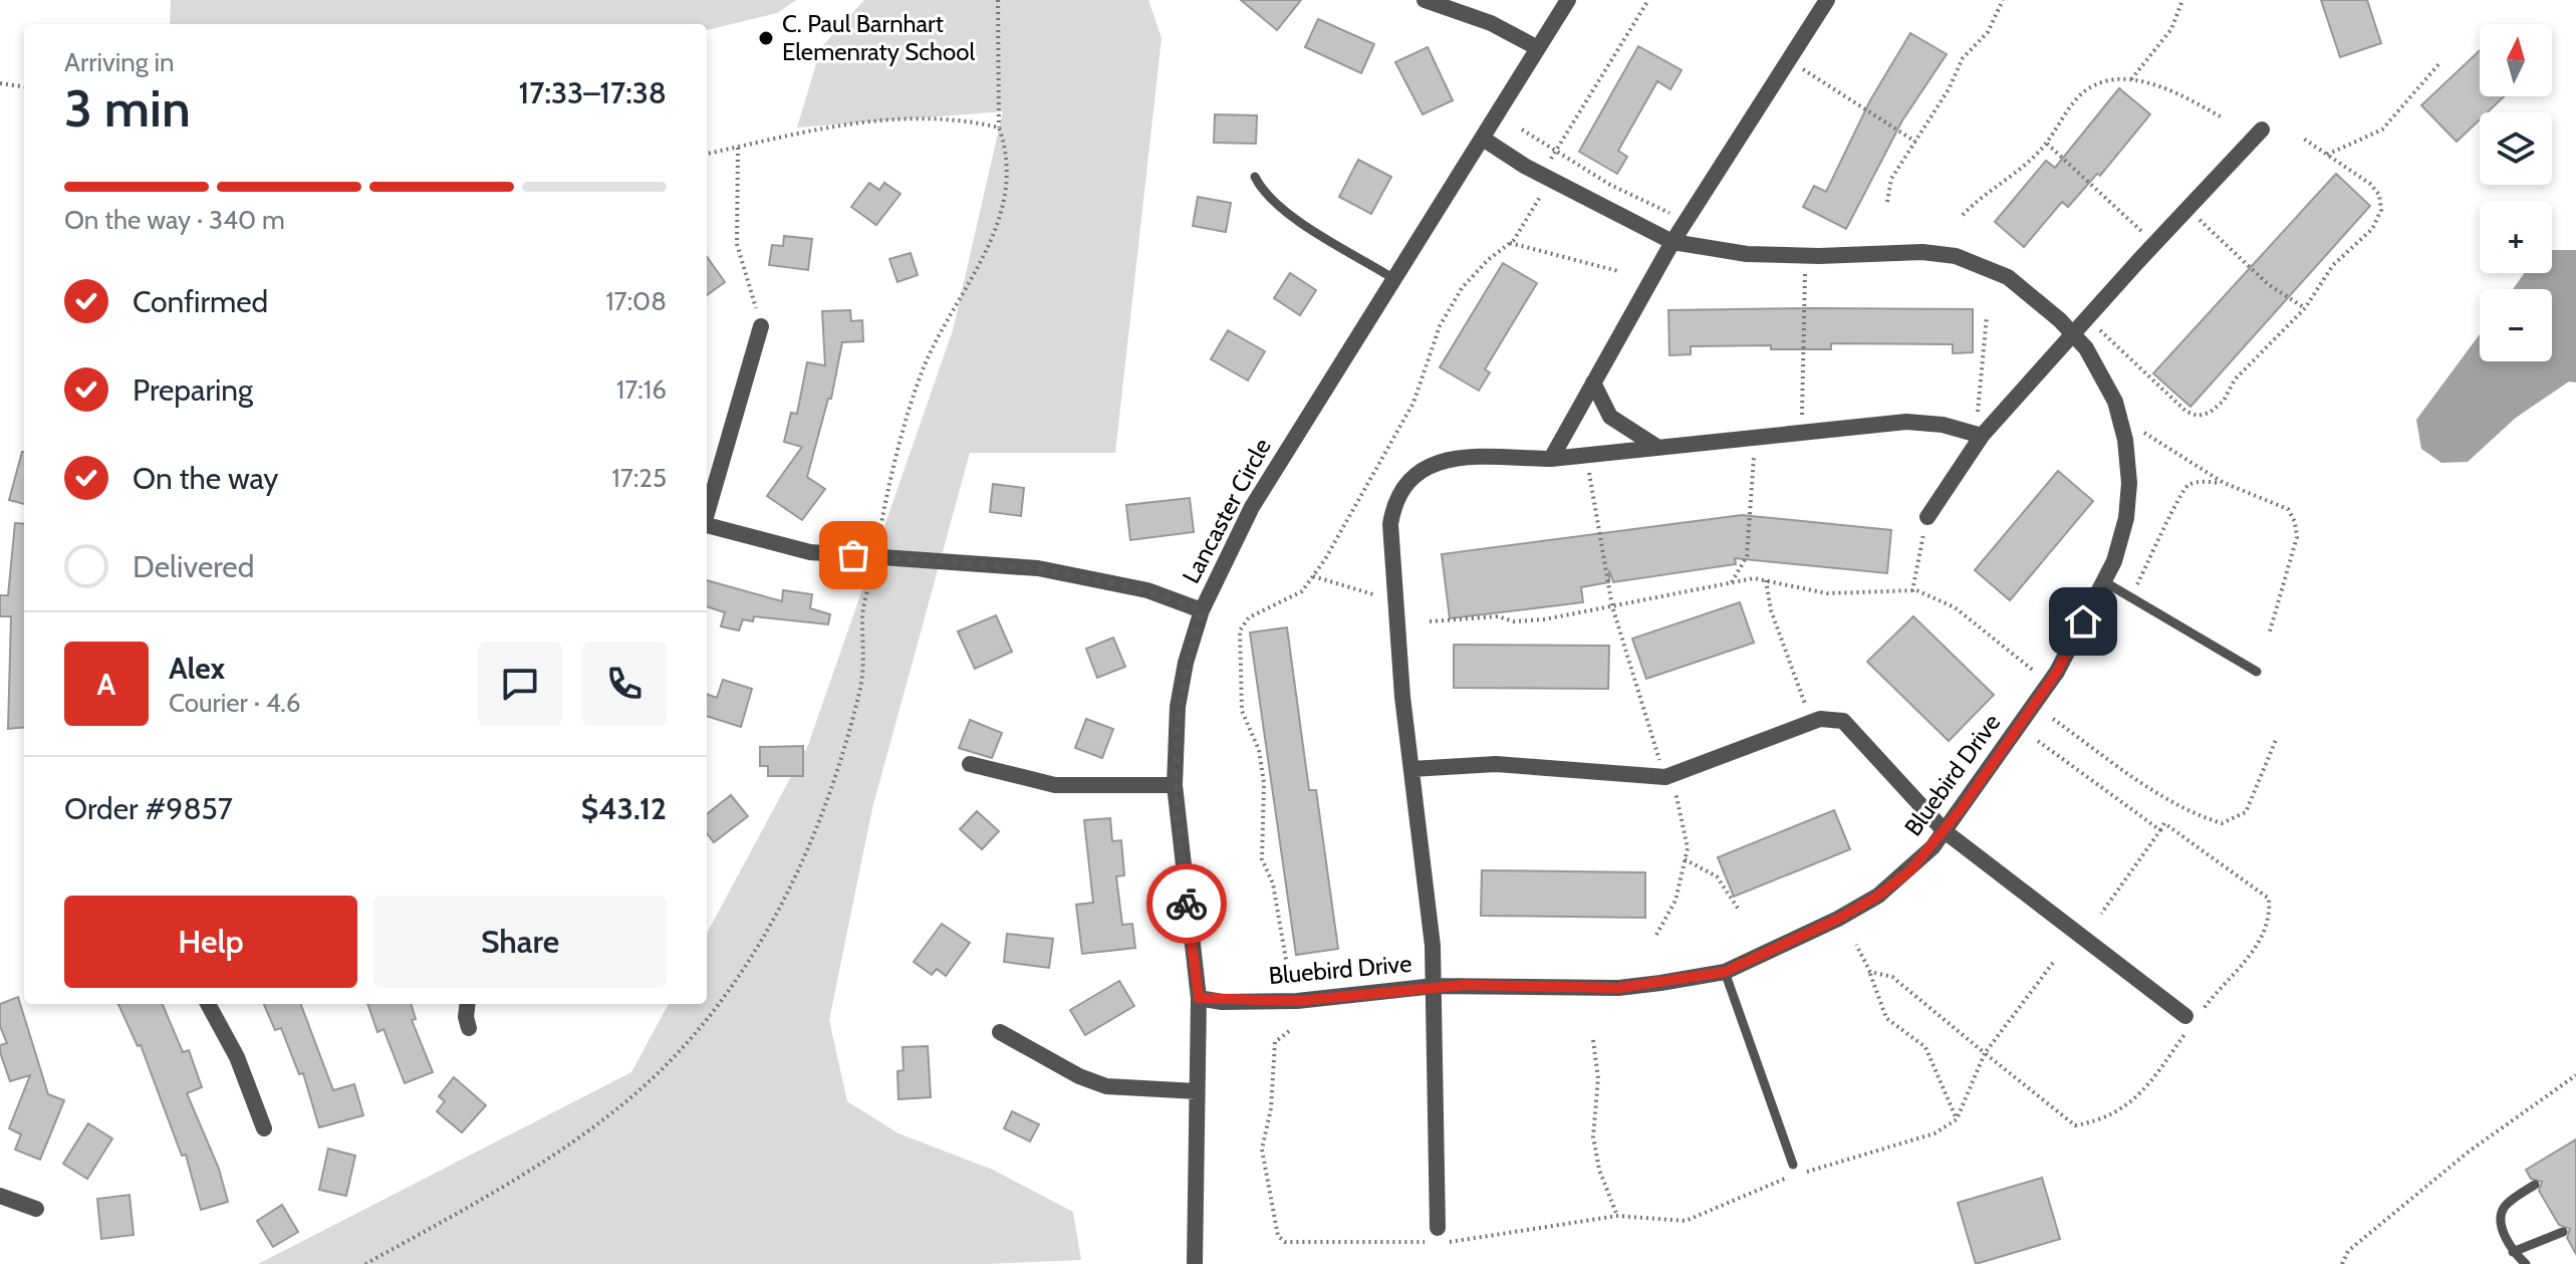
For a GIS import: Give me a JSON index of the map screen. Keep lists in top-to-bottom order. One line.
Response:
{"streets":{"street":["Lancaster Circle","Bluebird Drive"]},"crossings":[["Lancaster Circle","Bluebird Drive"]],"places":["C. Paul Barnhart Elemenraty School"],"north":"top","page":{"map_buttons":["+","−"],"heading":["3 min","Arriving in","17:33–17:38"],"panel":["Alex","Courier · 4.6","Order #9857","$43.12"],"bar":"On the way · 340 m","list":[["Confirmed","17:08"],["Preparing","17:16"],["On the way","17:25"],"Delivered"],"round":"A","buttons":["Help","Share"]}}
